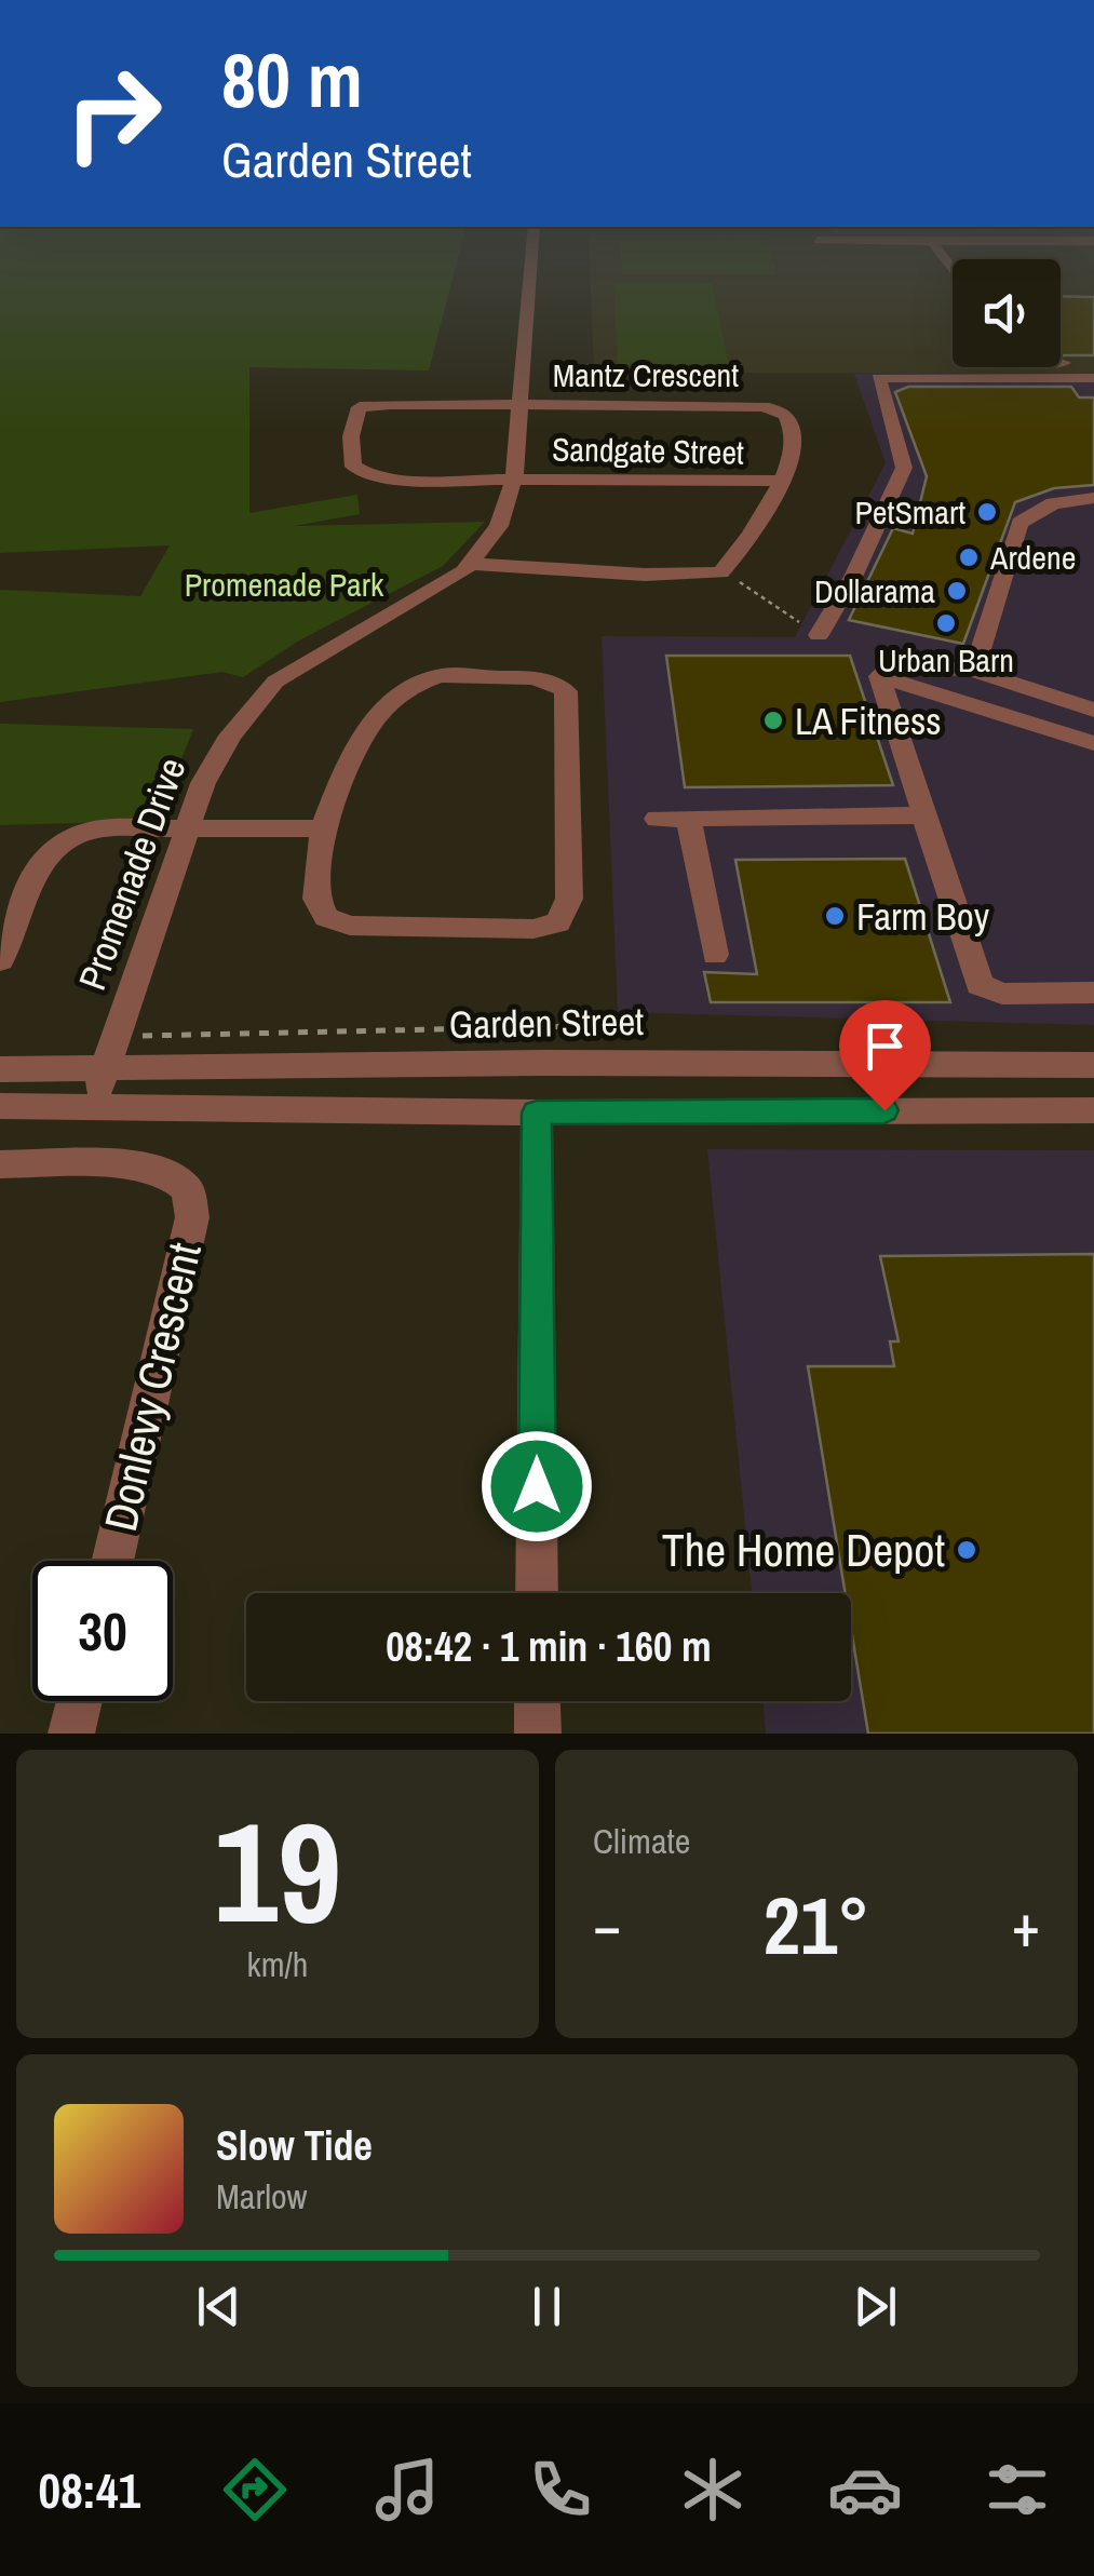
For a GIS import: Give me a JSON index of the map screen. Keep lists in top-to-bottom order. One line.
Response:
{"streets":{"street":["Mantz Crescent","Sandgate Street","Promenade Drive","Garden Street","Donlevy Crescent"]},"crossings":[["Mantz Crescent","Sandgate Street"],["Mantz Crescent","Promenade Drive"],["Sandgate Street","Promenade Drive"],["Promenade Drive","Garden Street"]],"parks":["Promenade Park"],"places":["PetSmart","Ardene","Dollarama","Urban Barn","LA Fitness","Farm Boy","The Home Depot"],"page":{"turn":["80 m","Garden Street"],"limit":"30","trip":"08:42 · 1 min · 160 m","tile":[["19","km/h"],"Climate"],"heat":["−","21°","+"],"song":["Slow Tide","Marlow"],"tabs":"08:41"}}
